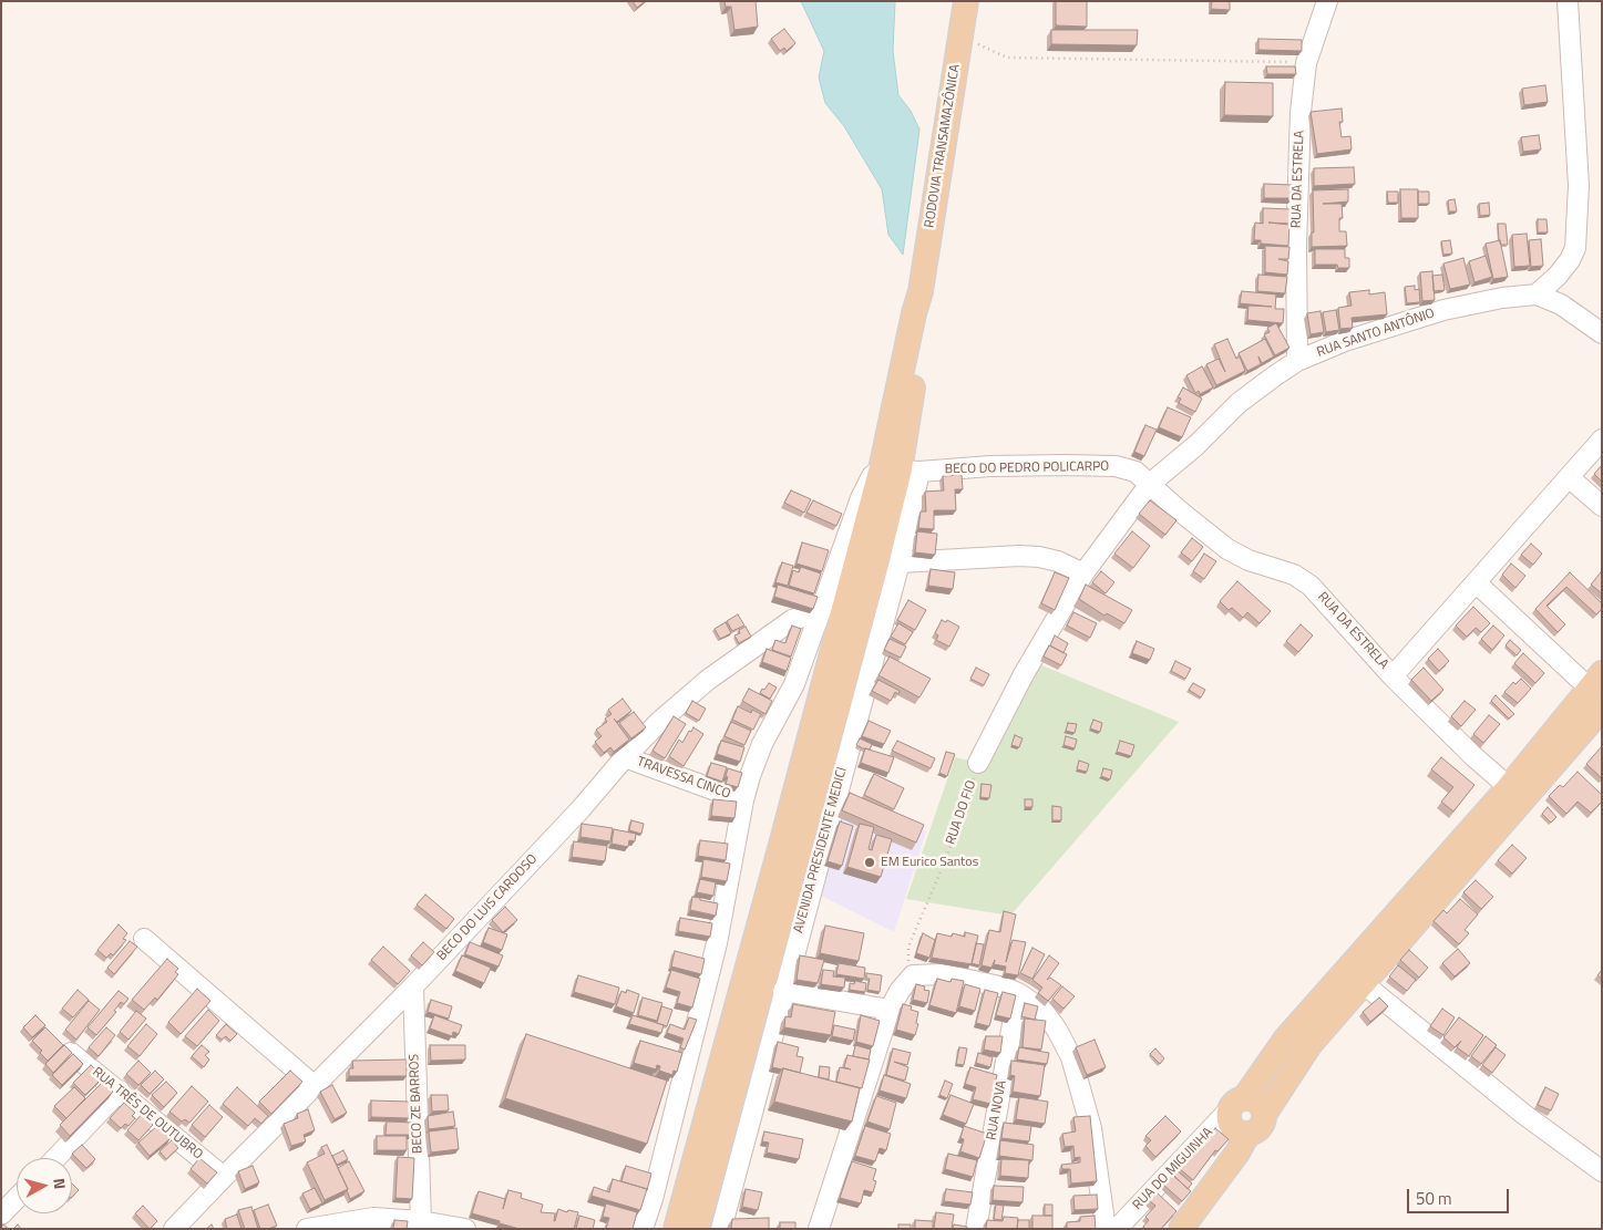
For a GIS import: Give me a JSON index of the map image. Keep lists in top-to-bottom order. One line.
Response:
{"streets":{"main road":["RODOVIA TRANSAMAZÔNICA"],"street":["RUA DA ESTRELA","RUA SANTO ANTÔNIO","BECO DO PEDRO POLICARPO","TRAVESSA CINCO","RUA DO FIO","AVENIDA PRESIDENTE MEDICI","BECO DO LUIS CARDOSO","BECO ZE BARROS","RUA NOVA","RUA TRÊS DE OUTUBRO","RUA DO MIGUINHA"]},"crossings":[["RODOVIA TRANSAMAZÔNICA","BECO DO PEDRO POLICARPO"],["RODOVIA TRANSAMAZÔNICA","AVENIDA PRESIDENTE MEDICI"],["RUA DA ESTRELA","RUA SANTO ANTÔNIO"],["RUA DA ESTRELA","BECO DO PEDRO POLICARPO"],["RUA DA ESTRELA","RUA DO FIO"],["RUA SANTO ANTÔNIO","BECO DO PEDRO POLICARPO"],["RUA SANTO ANTÔNIO","RUA DO FIO"],["BECO DO PEDRO POLICARPO","RUA DO FIO"],["BECO DO PEDRO POLICARPO","AVENIDA PRESIDENTE MEDICI"],["TRAVESSA CINCO","BECO DO LUIS CARDOSO"],["BECO DO LUIS CARDOSO","BECO ZE BARROS"],["BECO DO LUIS CARDOSO","RUA TRÊS DE OUTUBRO"]],"places":["EM Eurico Santos"],"scale_bar":"50 m","north":"right"}
